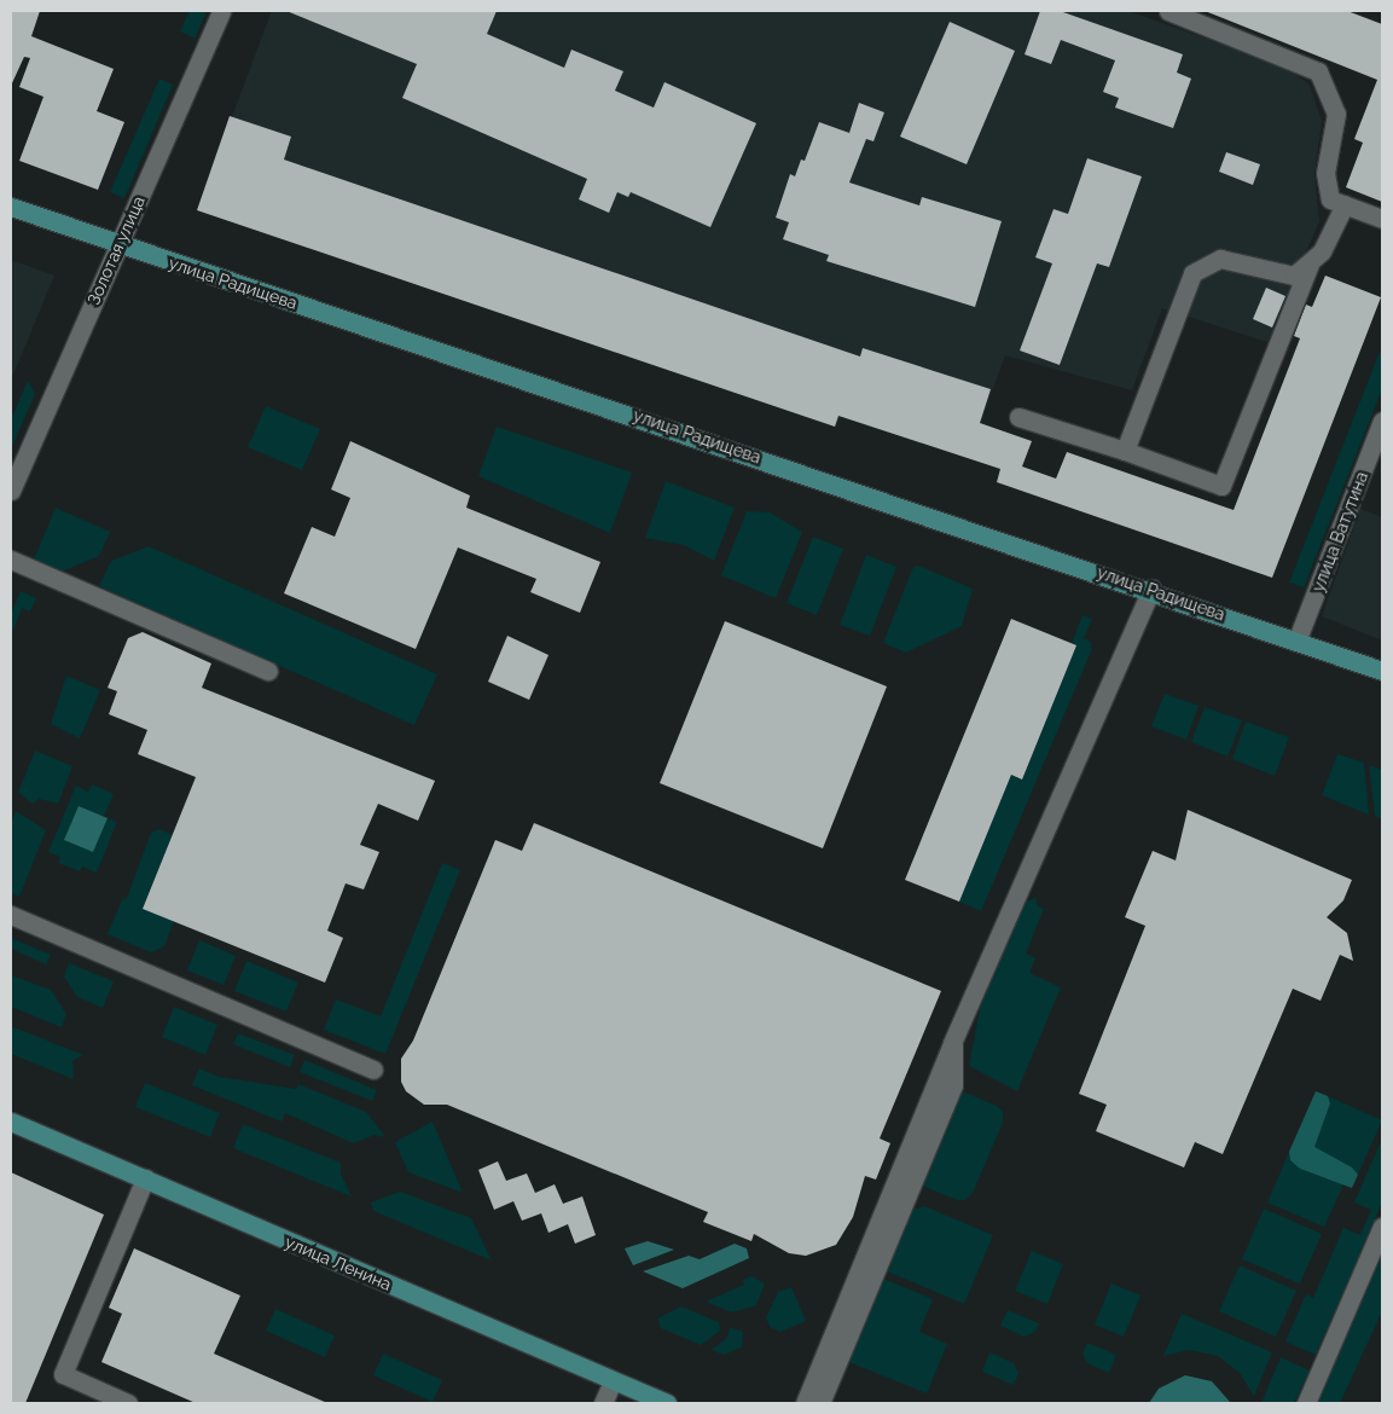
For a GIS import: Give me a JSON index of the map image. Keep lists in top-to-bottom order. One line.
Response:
{"streets":{"main road":["улица Радищева","улица Ленина"],"street":["Золотая улица","улица Ватутина"]},"crossings":[["Золотая улица","улица Радищева"],["улица Радищева","улица Ватутина"]]}
